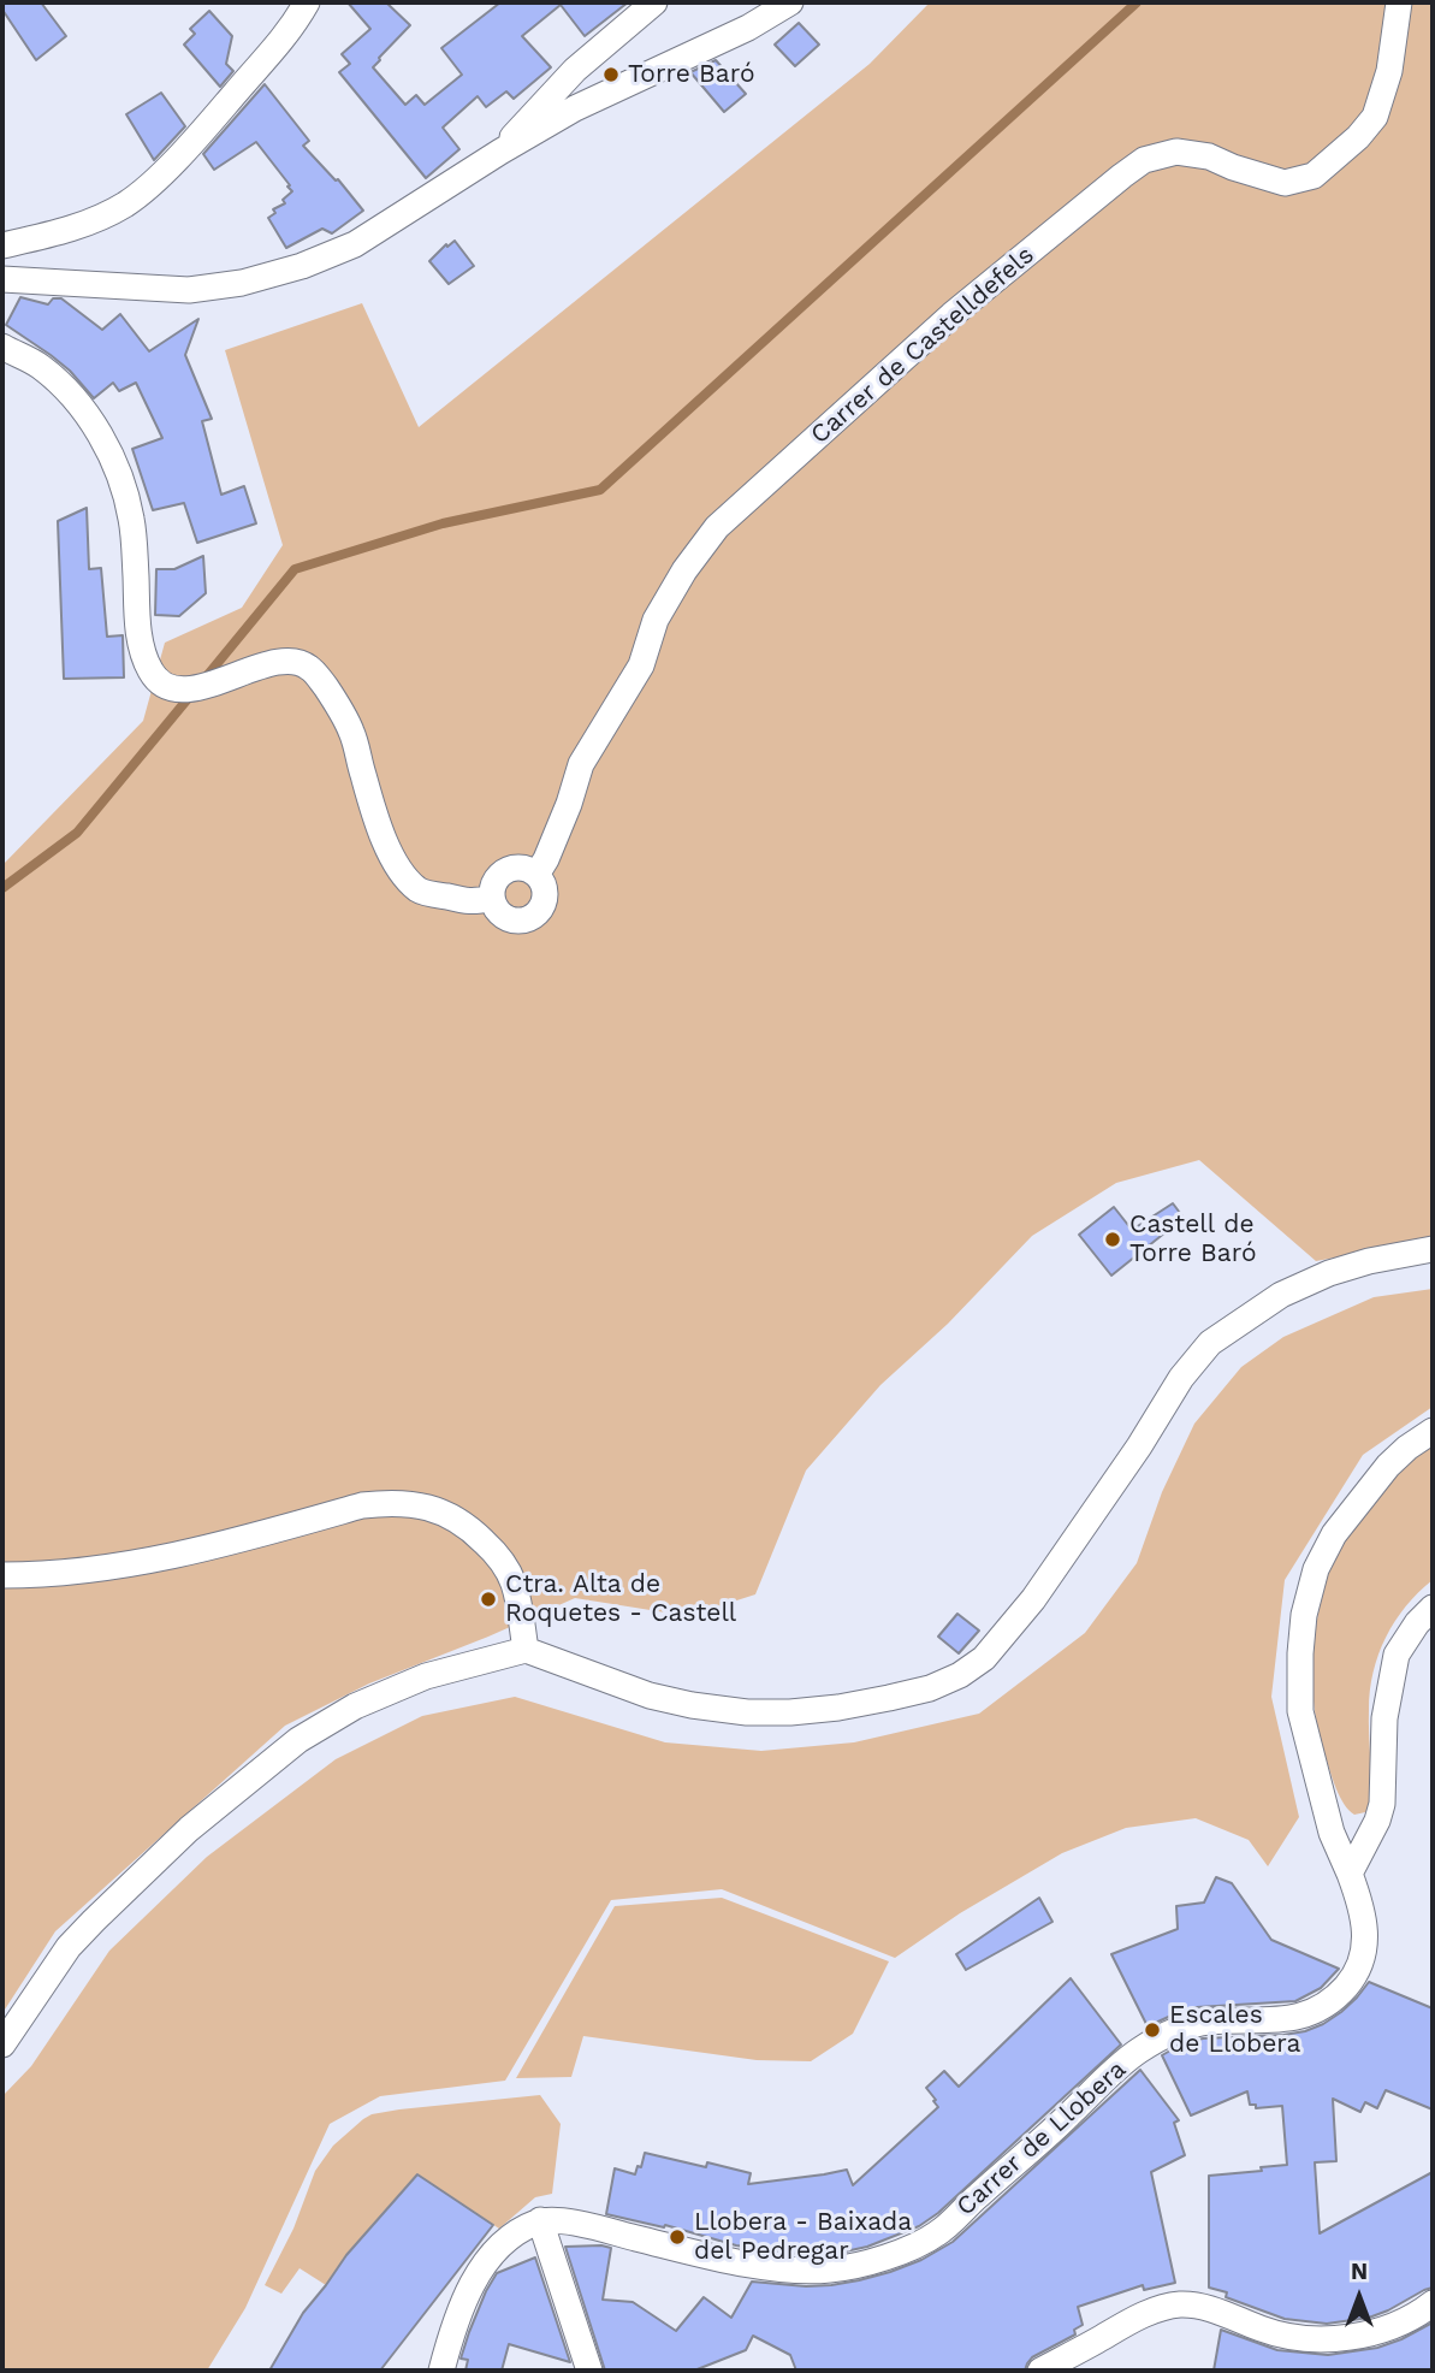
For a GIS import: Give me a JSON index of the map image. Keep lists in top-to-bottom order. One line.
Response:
{"streets":{"street":["Carrer de Castelldefels","Carrer de Llobera"]},"places":["Torre Baró","Castell de Torre Baró","Ctra. Alta de Roquetes - Castell","Escales de Llobera","Llobera - Baixada del Pedregar"],"north":"top"}
